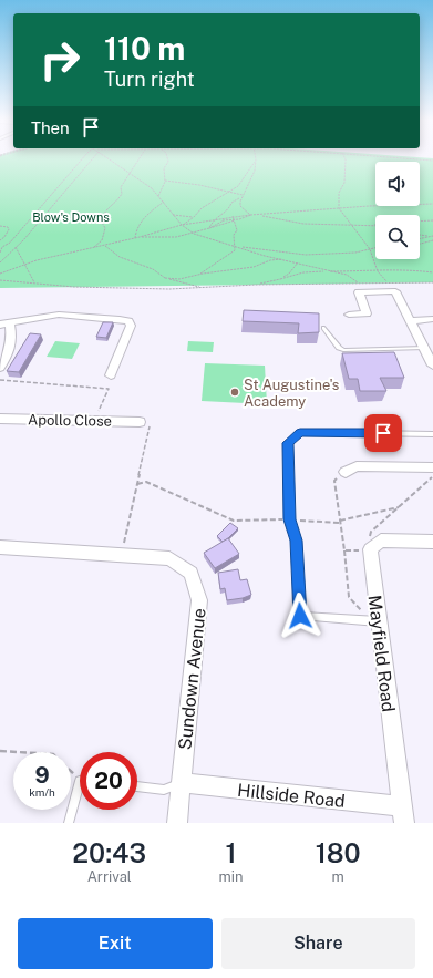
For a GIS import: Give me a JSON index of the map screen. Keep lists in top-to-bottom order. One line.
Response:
{"streets":{"street":["Apollo Close","Mayfield Road","Sundown Avenue","Hillside Road"]},"crossings":[["Mayfield Road","Hillside Road"],["Sundown Avenue","Hillside Road"]],"parks":["Blow's Downs"],"places":["St Augustine's Academy"],"page":{"turn":["110 m","Turn right"],"then":"Then","speed":"9 km/h","limit":"20","eta":["20:43","Arrival","1","min","180","m"],"buttons":["Exit","Share"]}}
